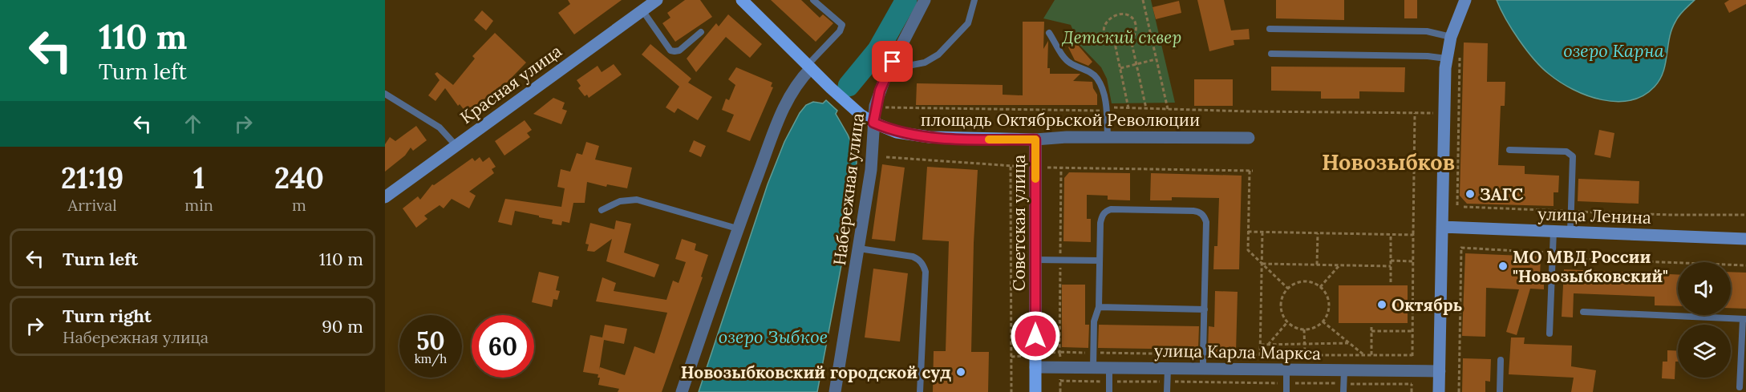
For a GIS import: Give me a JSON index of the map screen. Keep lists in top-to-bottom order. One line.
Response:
{"streets":{"main road":["Красная улица","площадь Октябрьской Революции","улица Ленина","Советская улица"],"street":["Набережная улица","улица Карла Маркса"]},"crossings":[["площадь Октябрьской Революции","Набережная улица"],["площадь Октябрьской Революции","Советская улица"],["Советская улица","улица Карла Маркса"]],"districts":["Новозыбков"],"water":["озеро Карна","озеро Зыбкое"],"parks":["Детский сквер"],"places":["ЗАГС","МО МВД России \"Новозыбковский\"","Октябрь","Новозыбковский городской суд"],"page":{"turn":["110 m","Turn left"],"eta":["21:19","Arrival","1","min","240","m"],"list":[{"name":"Turn left","value":"110 m"},{"name":"Turn right","note":"Набережная улица","value":"90 m"}],"speed":"50 km/h","limit":"60"}}
